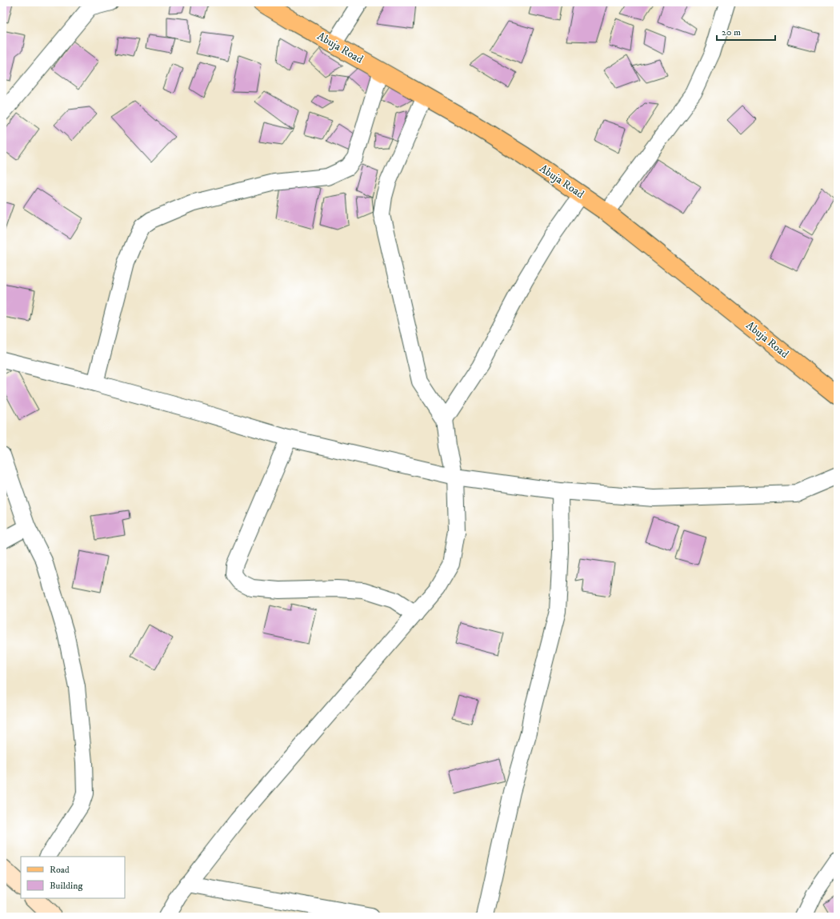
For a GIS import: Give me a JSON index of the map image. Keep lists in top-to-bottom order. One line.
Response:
{"streets":{"main road":["Abuja Road"]},"legend":["Road","Building"],"scale_bar":"20 m"}
